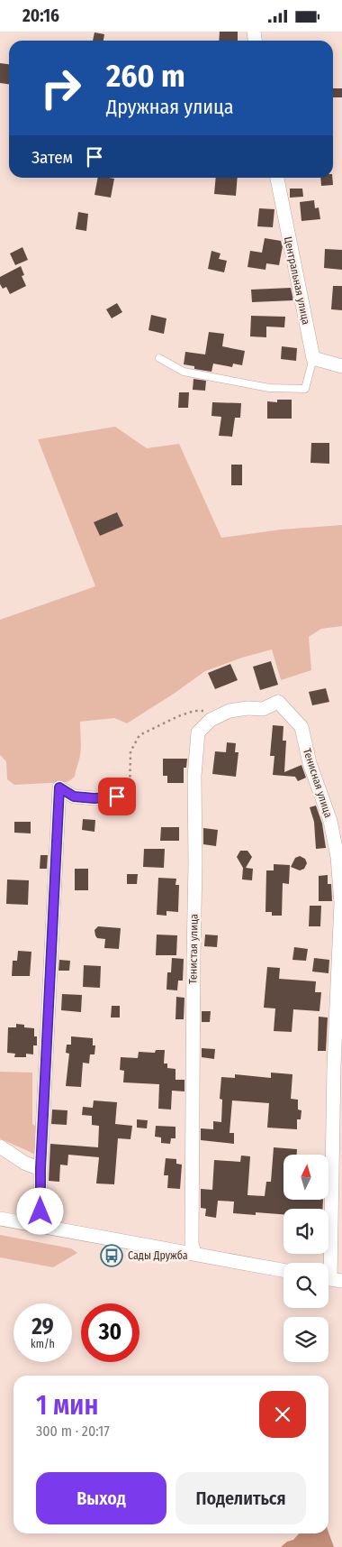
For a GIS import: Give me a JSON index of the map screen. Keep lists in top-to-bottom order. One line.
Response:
{"streets":{"street":["Центральная улица","Тенисная улица","Тенистая улица"]},"crossings":[["Тенисная улица","Тенистая улица"]],"places":{"bus stop":["Сады Дружба"]},"north":"top","page":{"status":"20:16","turn":["260 m","Дружная улица"],"then":"Затем","speed":"29 km/h","limit":"30","heading":["1 мин","300 m · 20:17"],"buttons":["Выход","Поделиться"]}}
